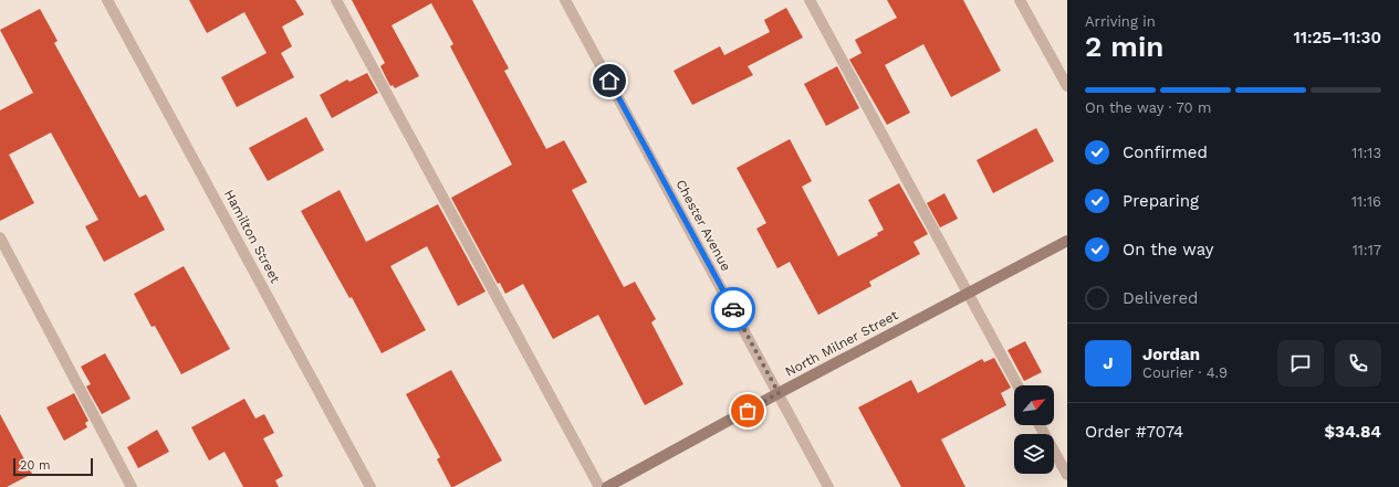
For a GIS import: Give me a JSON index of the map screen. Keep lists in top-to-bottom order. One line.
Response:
{"streets":{"main road":["North Milner Street"],"street":["Chester Avenue","Hamilton Street"]},"crossings":[["Chester Avenue","North Milner Street"]],"scale_bar":"20 m","north":"top right","page":{"heading":["2 min","Arriving in","11:25–11:30"],"panel":["Jordan","Courier · 4.9","Order #7074","$34.84"],"bar":"On the way · 70 m","list":[["Confirmed","11:13"],["Preparing","11:16"],["On the way","11:17"],"Delivered"],"round":"J","scale":"20 m"}}
